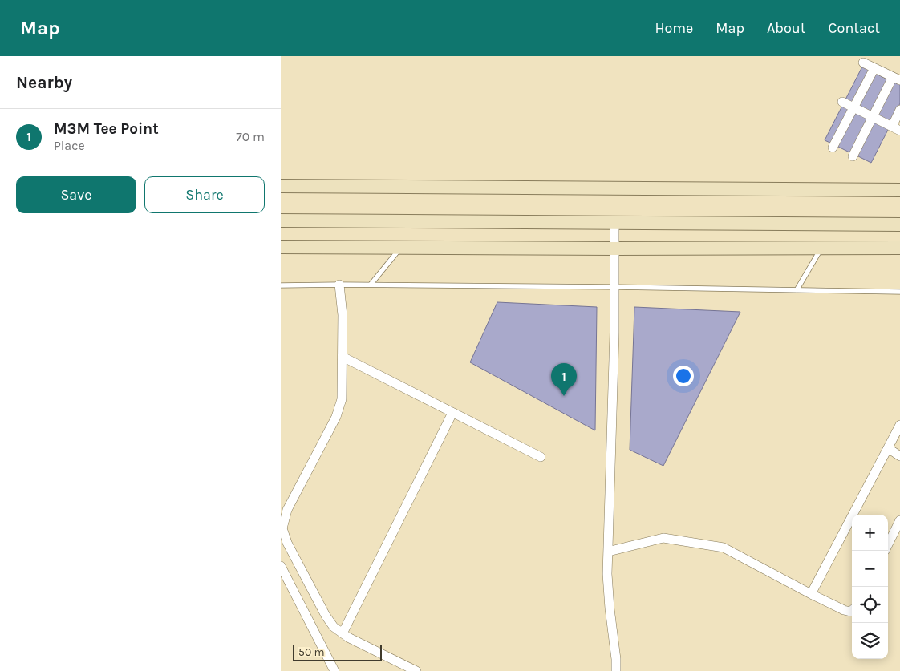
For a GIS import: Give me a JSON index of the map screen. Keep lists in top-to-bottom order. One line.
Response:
{"scale_bar":"50 m","page":{"header":"Map","nav":["Home","Map","About","Contact"],"heading":"Nearby","list":[{"mark":"1","name":"M3M Tee Point","note":"Place","value":"70 m"}],"buttons":["Save","Share"],"pins":"1","map_buttons":["+","−"],"scale":"50 m"}}
